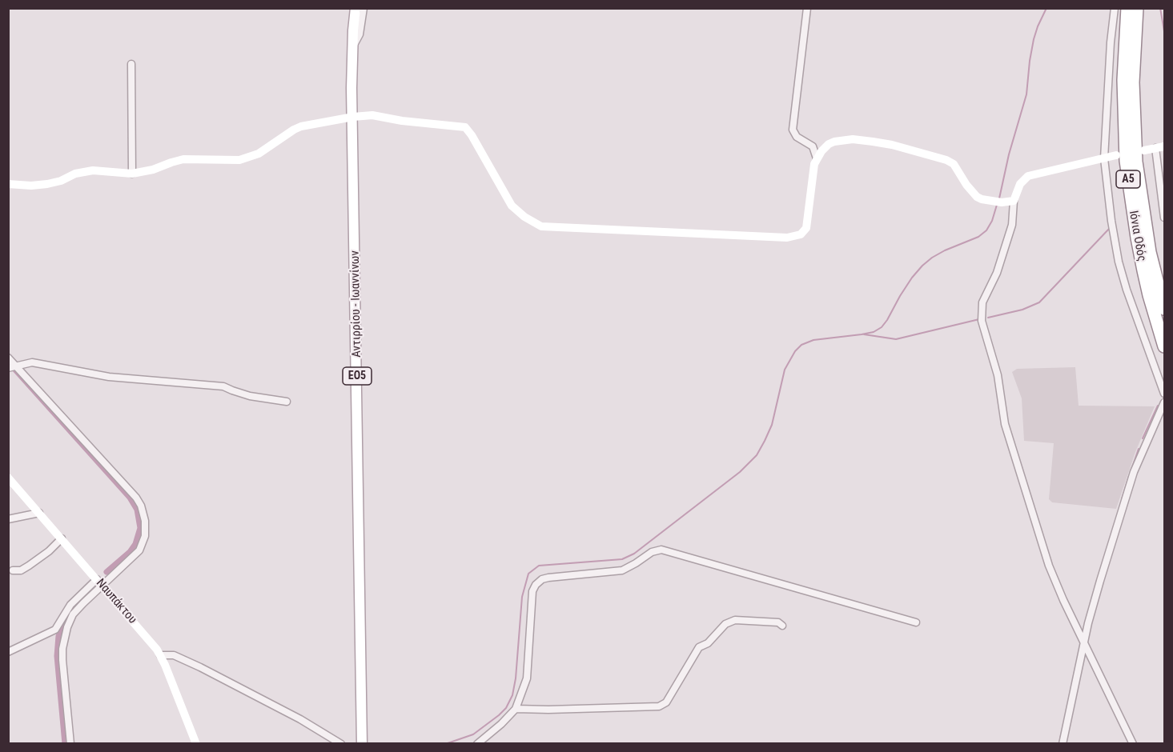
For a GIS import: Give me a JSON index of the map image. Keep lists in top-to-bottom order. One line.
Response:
{"streets":{"highway":["Α5","Ιόνια Οδός"],"main road":["Αντιρρίου - Ιωαννίνων","ΕΟ5"],"street":["Ναυπάκτου"]}}
